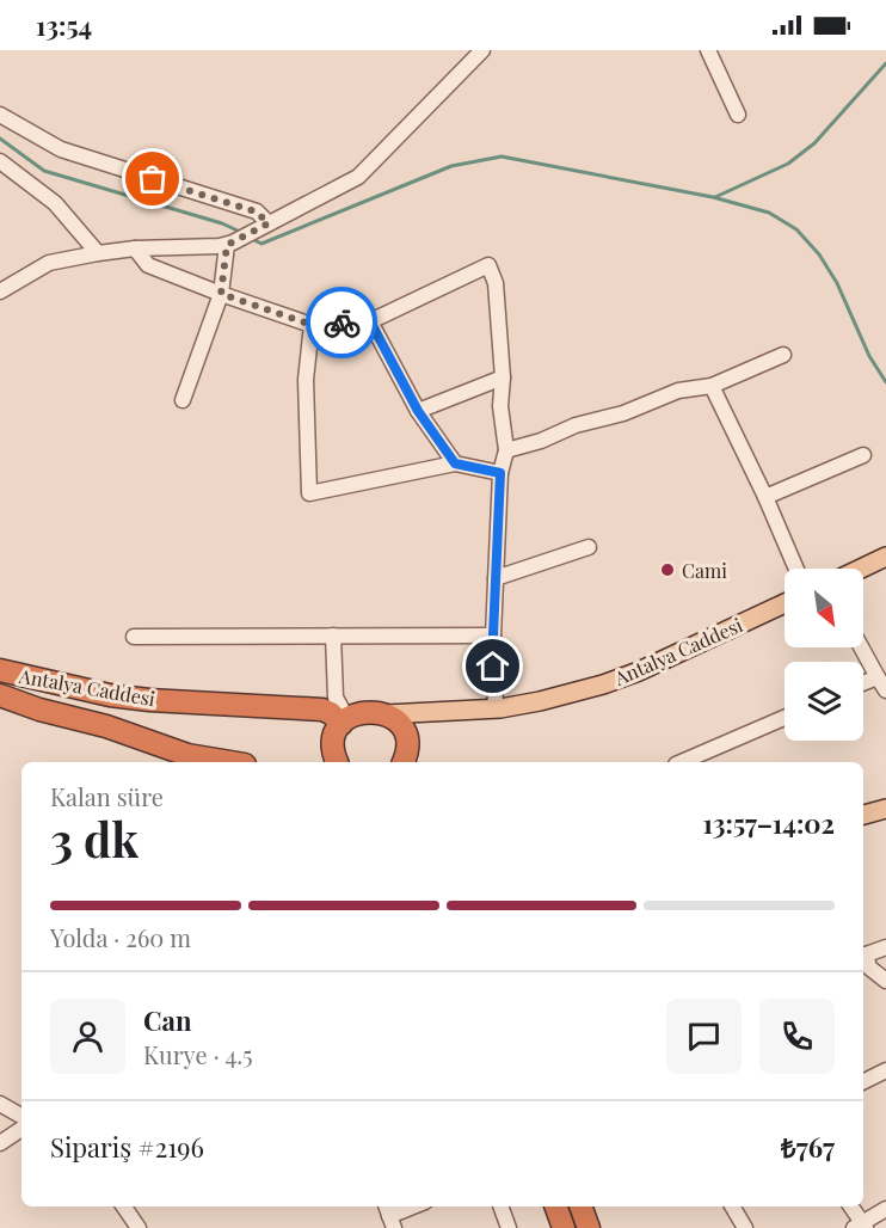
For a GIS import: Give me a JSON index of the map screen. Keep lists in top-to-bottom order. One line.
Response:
{"streets":{"highway":["Antalya Caddesi"]},"places":["Cami"],"north":"bottom right","page":{"status":"13:54","heading":["3 dk","Kalan süre","13:57–14:02"],"panel":["Can","Kurye · 4.5","Sipariş #2196","₺767"],"bar":"Yolda · 260 m"}}
